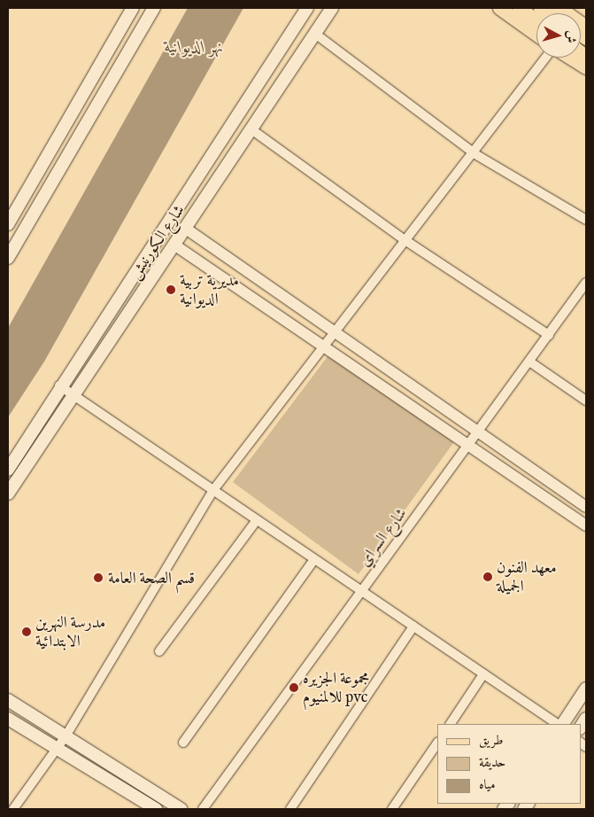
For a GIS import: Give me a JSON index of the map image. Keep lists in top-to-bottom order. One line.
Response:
{"streets":{"main road":["شارع الكورنيش"],"street":["شارع السراي"]},"water":["نهر الديوانية"],"places":["مديرية تربية الديوانية","معهد الفنون الجميلة","قسم الصحة العامة","مدرسة النهرين الابتدائية","مجموعة الجزيره للالمنيوم pvc"],"legend":["طريق","حديقة","مياه"],"north":"right"}
